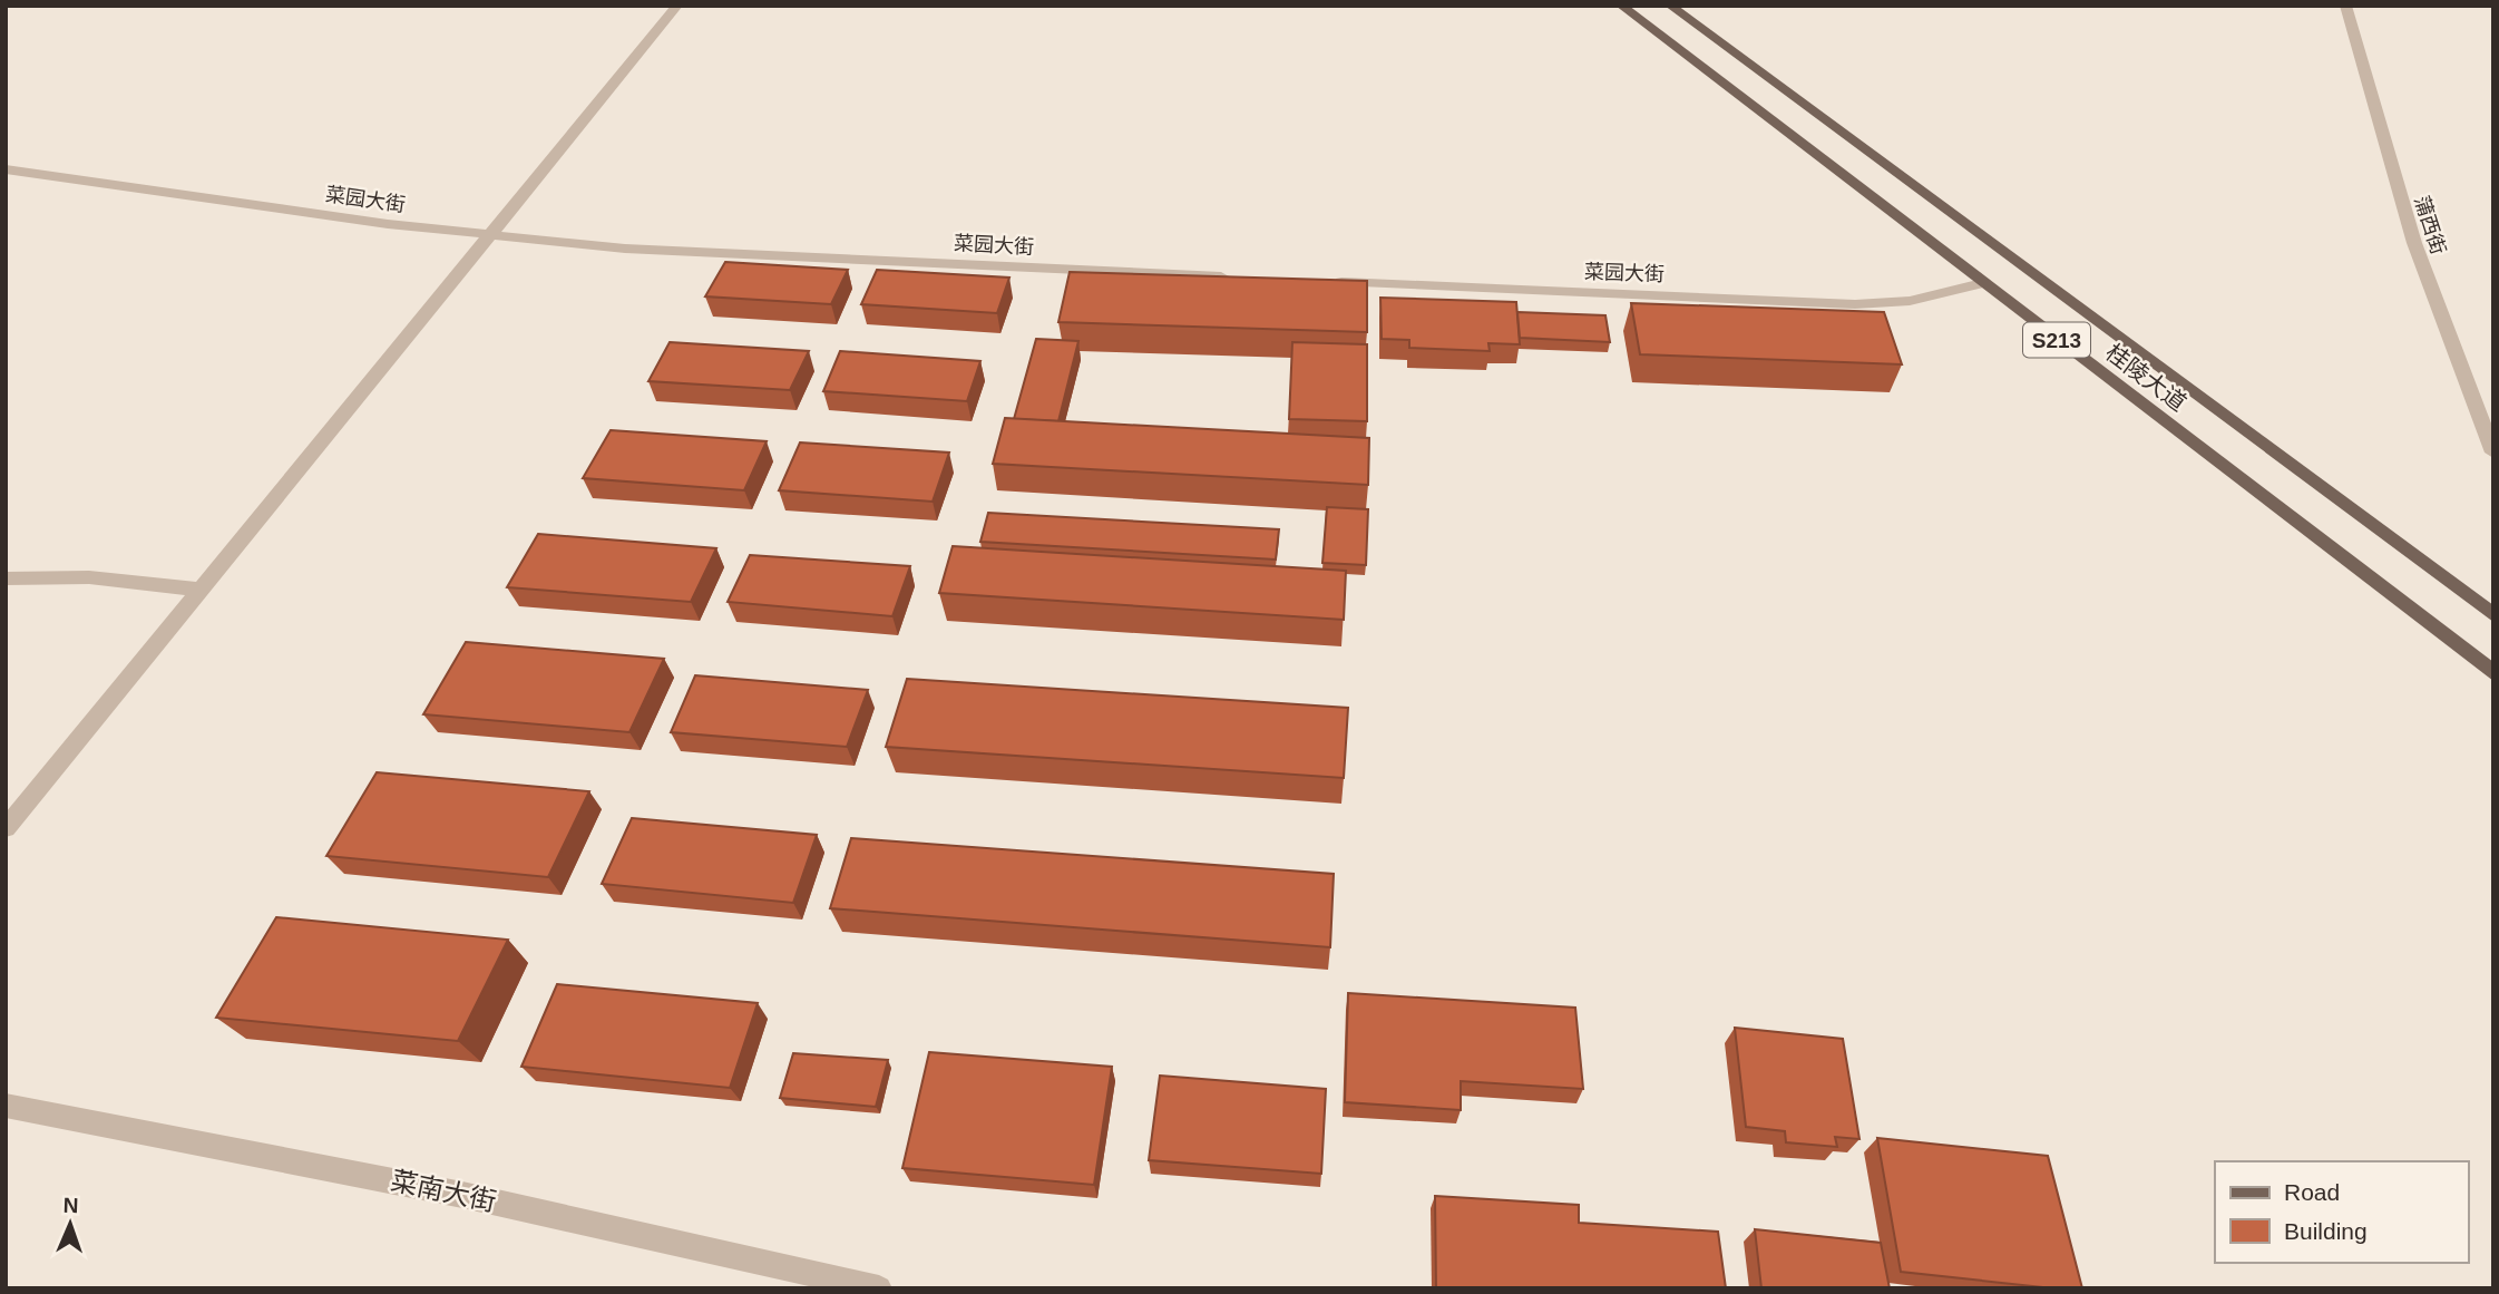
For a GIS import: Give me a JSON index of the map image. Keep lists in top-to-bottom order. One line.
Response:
{"streets":{"main road":["S213","桂陵大道"],"street":["菜园大街","蒲西街","菜南大街"]},"crossings":[["菜园大街","桂陵大道"]],"legend":["Road","Building"],"north":"top"}
